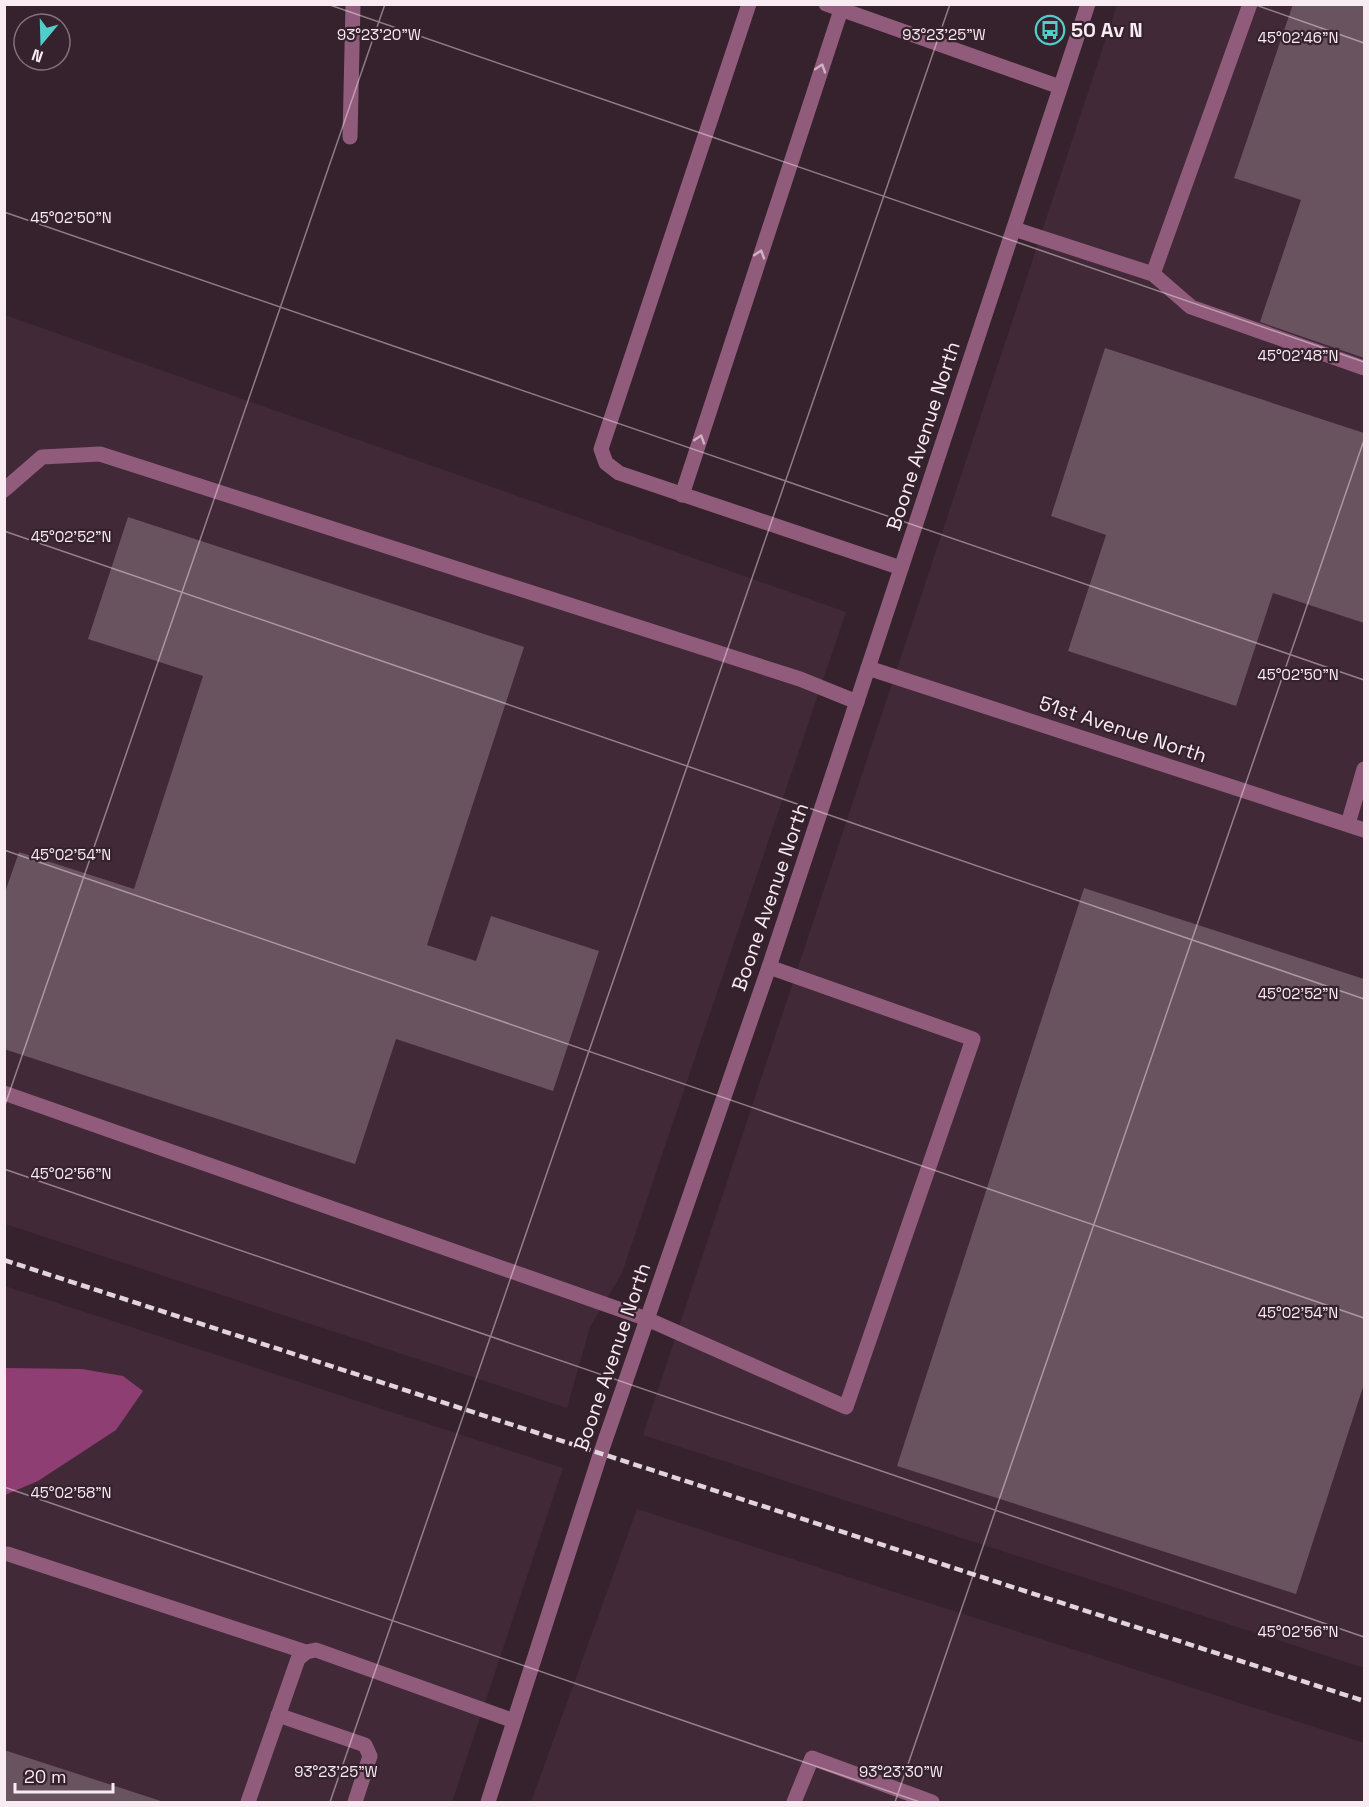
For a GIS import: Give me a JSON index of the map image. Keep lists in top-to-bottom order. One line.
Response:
{"streets":{"street":["Boone Avenue North","51st Avenue North"]},"crossings":[["Boone Avenue North","51st Avenue North"]],"places":{"bus stop":["50 Av N"]},"scale_bar":"20 m","north":"bottom","coordinates":["93°23'20\"W","93°23'25\"W","45°02'46\"N","45°02'50\"N","45°02'48\"N","45°02'52\"N","45°02'54\"N","45°02'56\"N","45°02'58\"N","93°23'30\"W"]}
